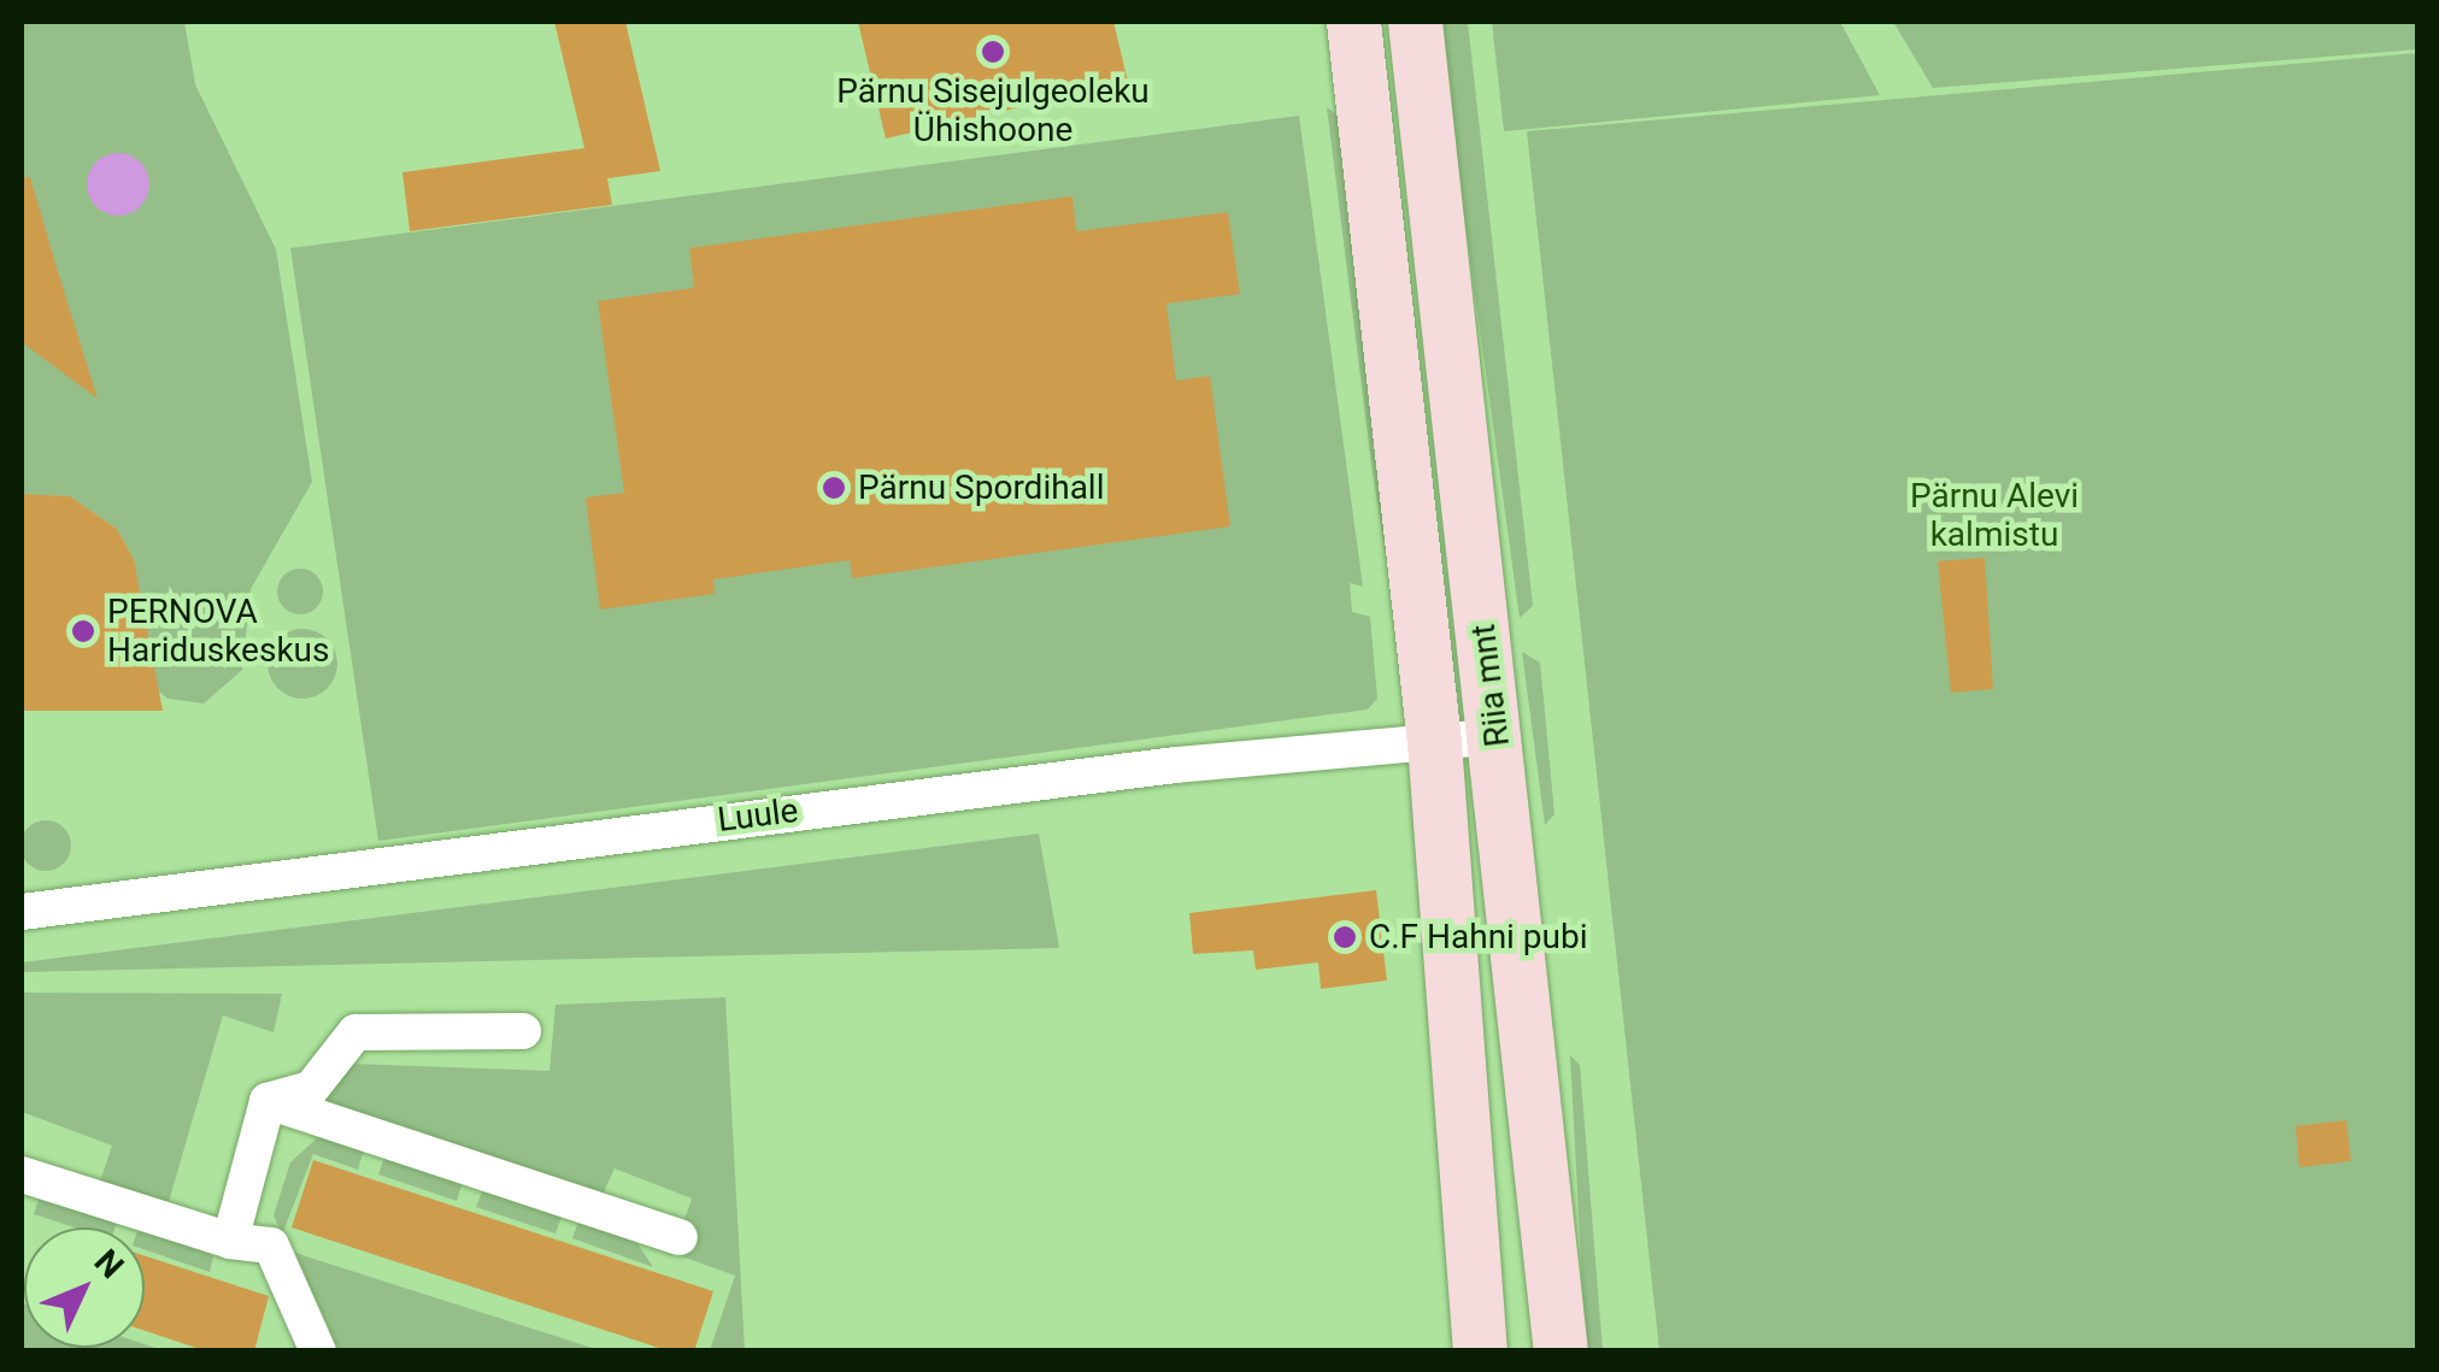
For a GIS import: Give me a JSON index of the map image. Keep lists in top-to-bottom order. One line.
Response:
{"streets":{"main road":["Riia mnt"],"street":["Luule"]},"crossings":[["Riia mnt","Luule"]],"parks":["Pärnu Alevi kalmistu"],"places":["Pärnu Sisejulgeoleku Ühishoone","Pärnu Spordihall","PERNOVA Hariduskeskus","C.F Hahni pubi"],"north":"top right"}
